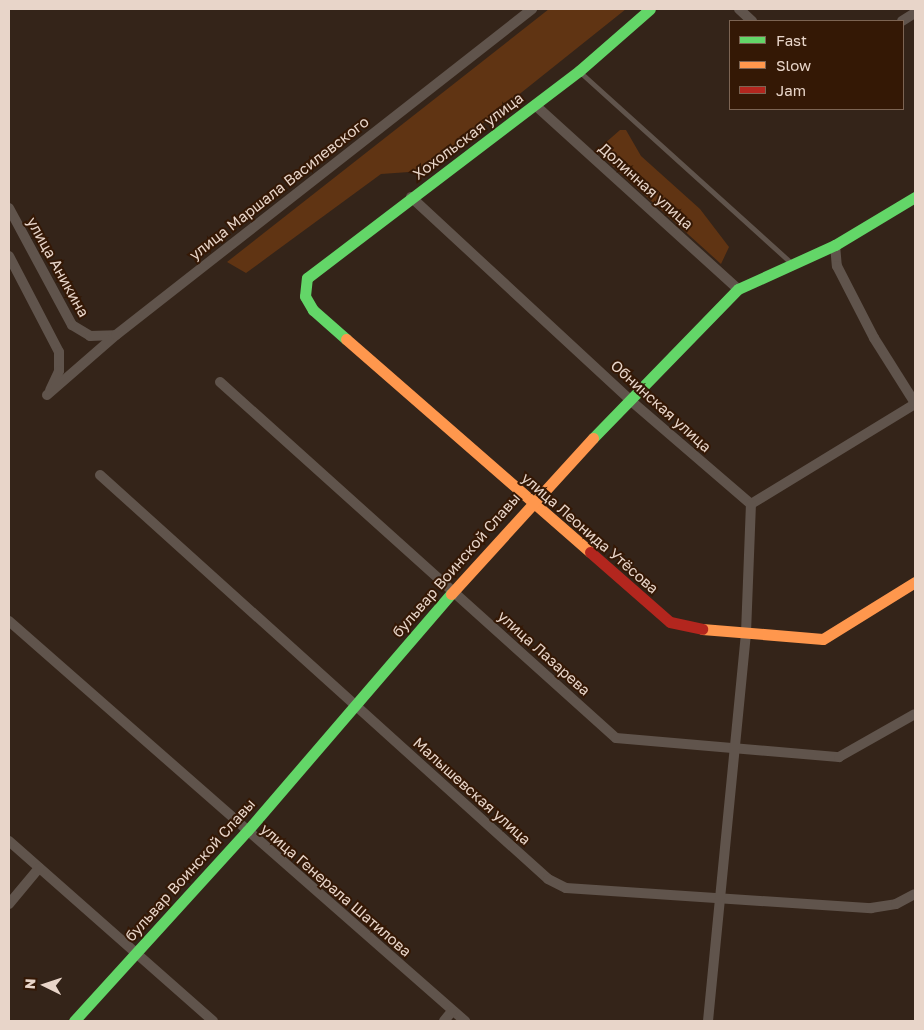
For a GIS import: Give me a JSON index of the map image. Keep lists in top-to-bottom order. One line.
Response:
{"streets":{"street":["Хохольская улица","Долинная улица","улица Маршала Василевского","улица Аникина","Обнинская улица","улица Леонида Утёсова","бульвар Воинской Славы","улица Лазарева","Малышевская улица","улица Генерала Шатилова"]},"crossings":[["Хохольская улица","Долинная улица"],["Хохольская улица","Обнинская улица"],["Хохольская улица","улица Леонида Утёсова"],["Долинная улица","бульвар Воинской Славы"],["улица Маршала Василевского","улица Аникина"],["Обнинская улица","бульвар Воинской Славы"],["улица Леонида Утёсова","бульвар Воинской Славы"],["бульвар Воинской Славы","улица Лазарева"],["бульвар Воинской Славы","Малышевская улица"],["бульвар Воинской Славы","улица Генерала Шатилова"]],"legend":["Fast","Slow","Jam"],"north":"left"}
